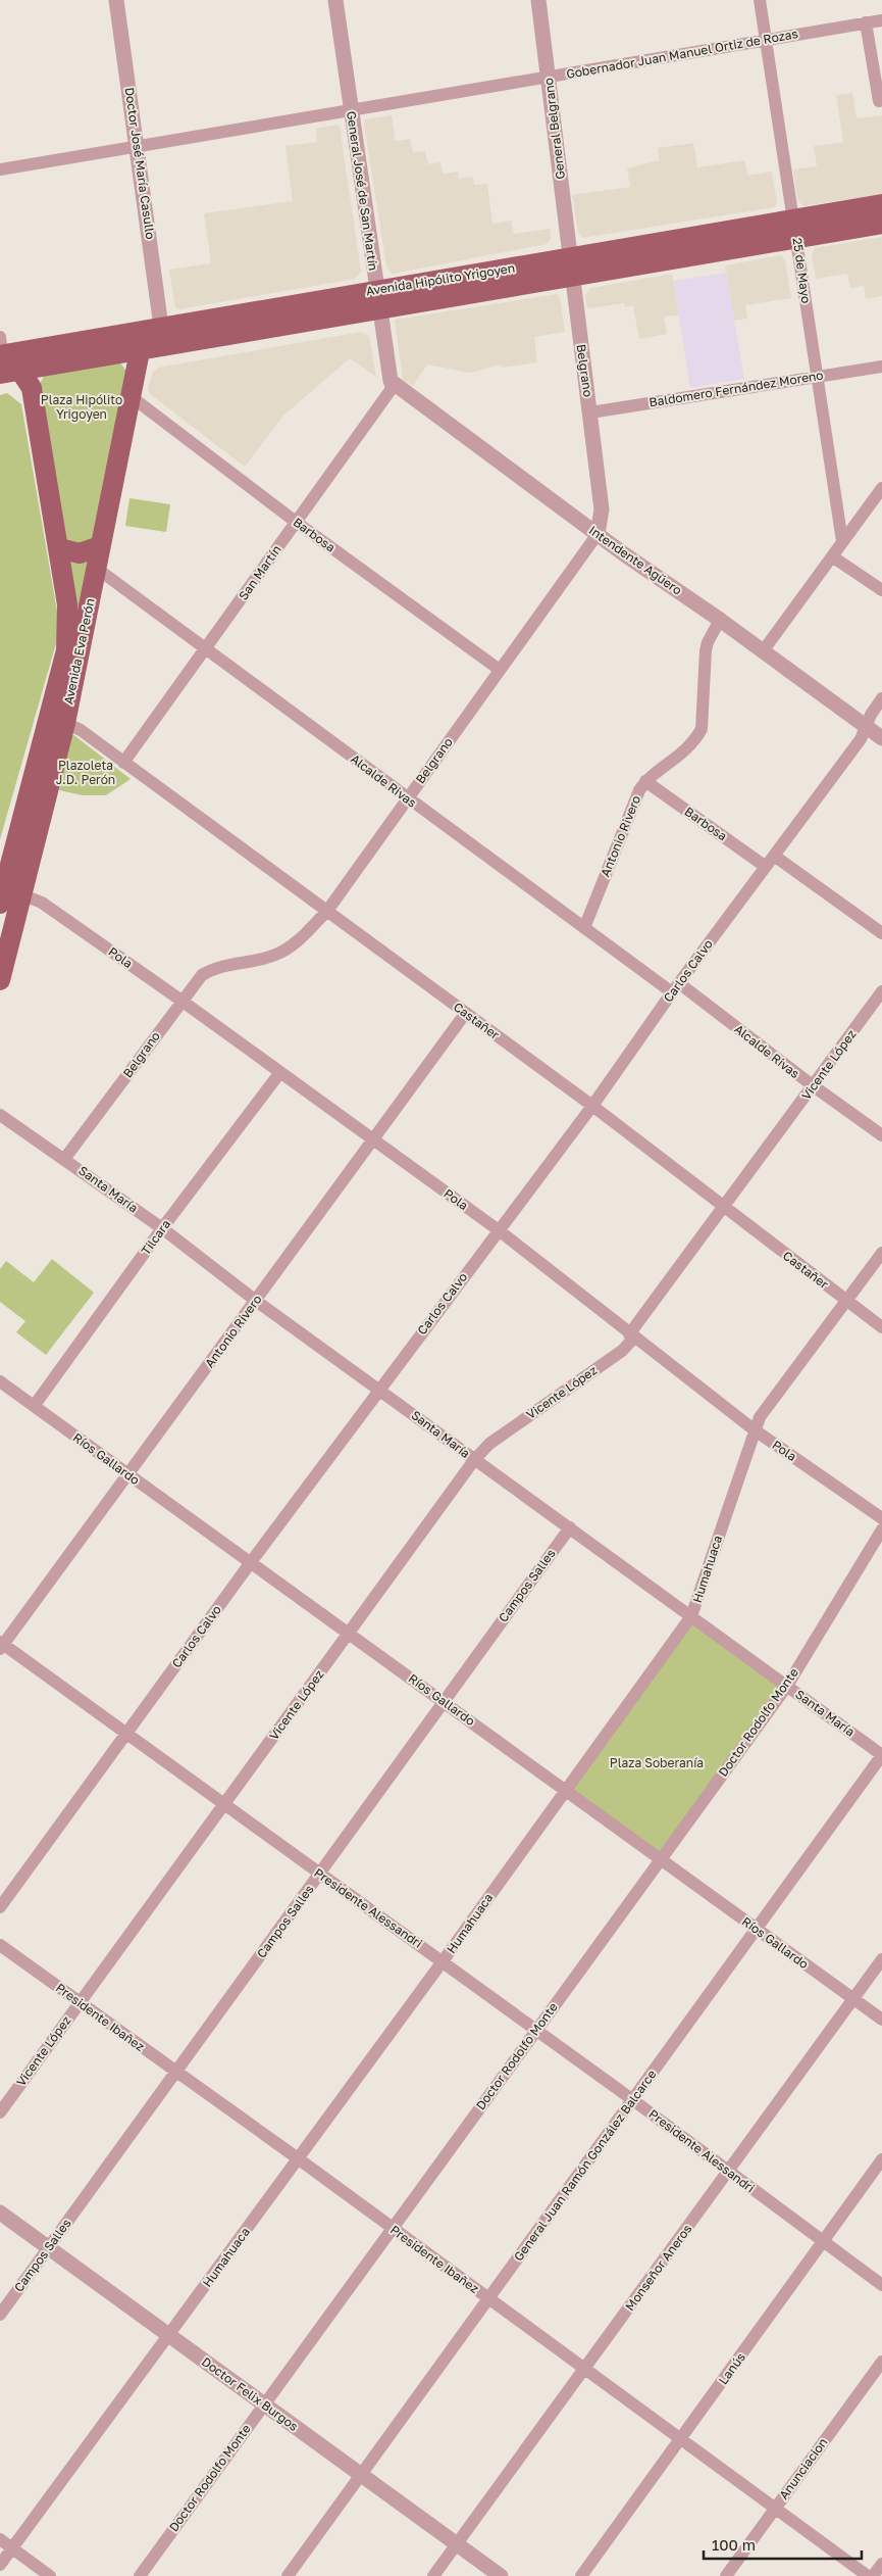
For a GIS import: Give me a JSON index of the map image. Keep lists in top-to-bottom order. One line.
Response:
{"streets":{"main road":["Avenida Hipólito Yrigoyen","Avenida Eva Perón"],"street":["Gobernador Juan Manuel Ortiz de Rozas","General Belgrano","Doctor José María Casullo","General José de San Martín","25 de Mayo","Belgrano","Baldomero Fernández Moreno","Barbosa","Intendente Agüero","San Martín","Alcalde Rivas","Antonio Rivero","Pola","Carlos Calvo","Castañer","Vicente López","Santa María","Tilcara","Ríos Gallardo","Humahuaca","Campos Salles","Doctor Rodolfo Monte","Presidente Alessandri","Presidente Ibañez","General Juan Ramón González Balcarce","Monseñor Aneros","Lanús","Doctor Felix Burgos","Anunciacion"]},"crossings":[["Gobernador Juan Manuel Ortiz de Rozas","General Belgrano"],["Gobernador Juan Manuel Ortiz de Rozas","Doctor José María Casullo"],["Gobernador Juan Manuel Ortiz de Rozas","General José de San Martín"],["Gobernador Juan Manuel Ortiz de Rozas","25 de Mayo"],["General Belgrano","Avenida Hipólito Yrigoyen"],["General Belgrano","Belgrano"],["Doctor José María Casullo","Avenida Hipólito Yrigoyen"],["Doctor José María Casullo","Avenida Eva Perón"],["General José de San Martín","Avenida Hipólito Yrigoyen"],["General José de San Martín","Intendente Agüero"],["General José de San Martín","San Martín"],["25 de Mayo","Avenida Hipólito Yrigoyen"],["25 de Mayo","Baldomero Fernández Moreno"],["Avenida Hipólito Yrigoyen","Belgrano"],["Avenida Hipólito Yrigoyen","Avenida Eva Perón"],["Belgrano","Baldomero Fernández Moreno"],["Belgrano","Barbosa"],["Belgrano","Intendente Agüero"],["Belgrano","Alcalde Rivas"],["Belgrano","Pola"],["Belgrano","Castañer"],["Belgrano","Santa María"],["Barbosa","San Martín"],["Barbosa","Avenida Eva Perón"],["Barbosa","Antonio Rivero"],["Barbosa","Carlos Calvo"],["Intendente Agüero","San Martín"],["Intendente Agüero","Antonio Rivero"],["Intendente Agüero","Carlos Calvo"],["San Martín","Alcalde Rivas"],["San Martín","Castañer"],["Avenida Eva Perón","Alcalde Rivas"],["Avenida Eva Perón","Pola"],["Avenida Eva Perón","Castañer"],["Alcalde Rivas","Antonio Rivero"],["Alcalde Rivas","Carlos Calvo"],["Alcalde Rivas","Vicente López"],["Antonio Rivero","Pola"],["Antonio Rivero","Castañer"],["Antonio Rivero","Santa María"],["Antonio Rivero","Ríos Gallardo"],["Antonio Rivero","Presidente Alessandri"],["Pola","Carlos Calvo"],["Pola","Vicente López"],["Pola","Tilcara"],["Pola","Humahuaca"],["Carlos Calvo","Castañer"],["Carlos Calvo","Santa María"],["Carlos Calvo","Ríos Gallardo"],["Carlos Calvo","Presidente Alessandri"],["Castañer","Vicente López"],["Castañer","Humahuaca"],["Vicente López","Santa María"],["Vicente López","Ríos Gallardo"],["Vicente López","Presidente Alessandri"],["Vicente López","Presidente Ibañez"],["Santa María","Tilcara"],["Santa María","Humahuaca"],["Santa María","Campos Salles"],["Santa María","Doctor Rodolfo Monte"],["Santa María","General Juan Ramón González Balcarce"],["Tilcara","Ríos Gallardo"],["Ríos Gallardo","Humahuaca"],["Ríos Gallardo","Campos Salles"],["Ríos Gallardo","Doctor Rodolfo Monte"],["Ríos Gallardo","General Juan Ramón González Balcarce"],["Ríos Gallardo","Monseñor Aneros"],["Humahuaca","Presidente Alessandri"],["Humahuaca","Presidente Ibañez"],["Humahuaca","Doctor Felix Burgos"],["Campos Salles","Presidente Alessandri"],["Campos Salles","Presidente Ibañez"],["Campos Salles","Doctor Felix Burgos"],["Doctor Rodolfo Monte","Presidente Alessandri"],["Doctor Rodolfo Monte","Presidente Ibañez"],["Doctor Rodolfo Monte","Doctor Felix Burgos"],["Presidente Alessandri","General Juan Ramón González Balcarce"],["Presidente Alessandri","Monseñor Aneros"],["Presidente Alessandri","Lanús"],["Presidente Ibañez","General Juan Ramón González Balcarce"],["Presidente Ibañez","Monseñor Aneros"],["Presidente Ibañez","Lanús"],["Presidente Ibañez","Anunciacion"],["General Juan Ramón González Balcarce","Doctor Felix Burgos"],["Monseñor Aneros","Doctor Felix Burgos"]],"parks":["Plaza Hipólito Yrigoyen","Plazoleta J.D. Perón","Plaza Soberanía"],"scale_bar":"100 m"}
